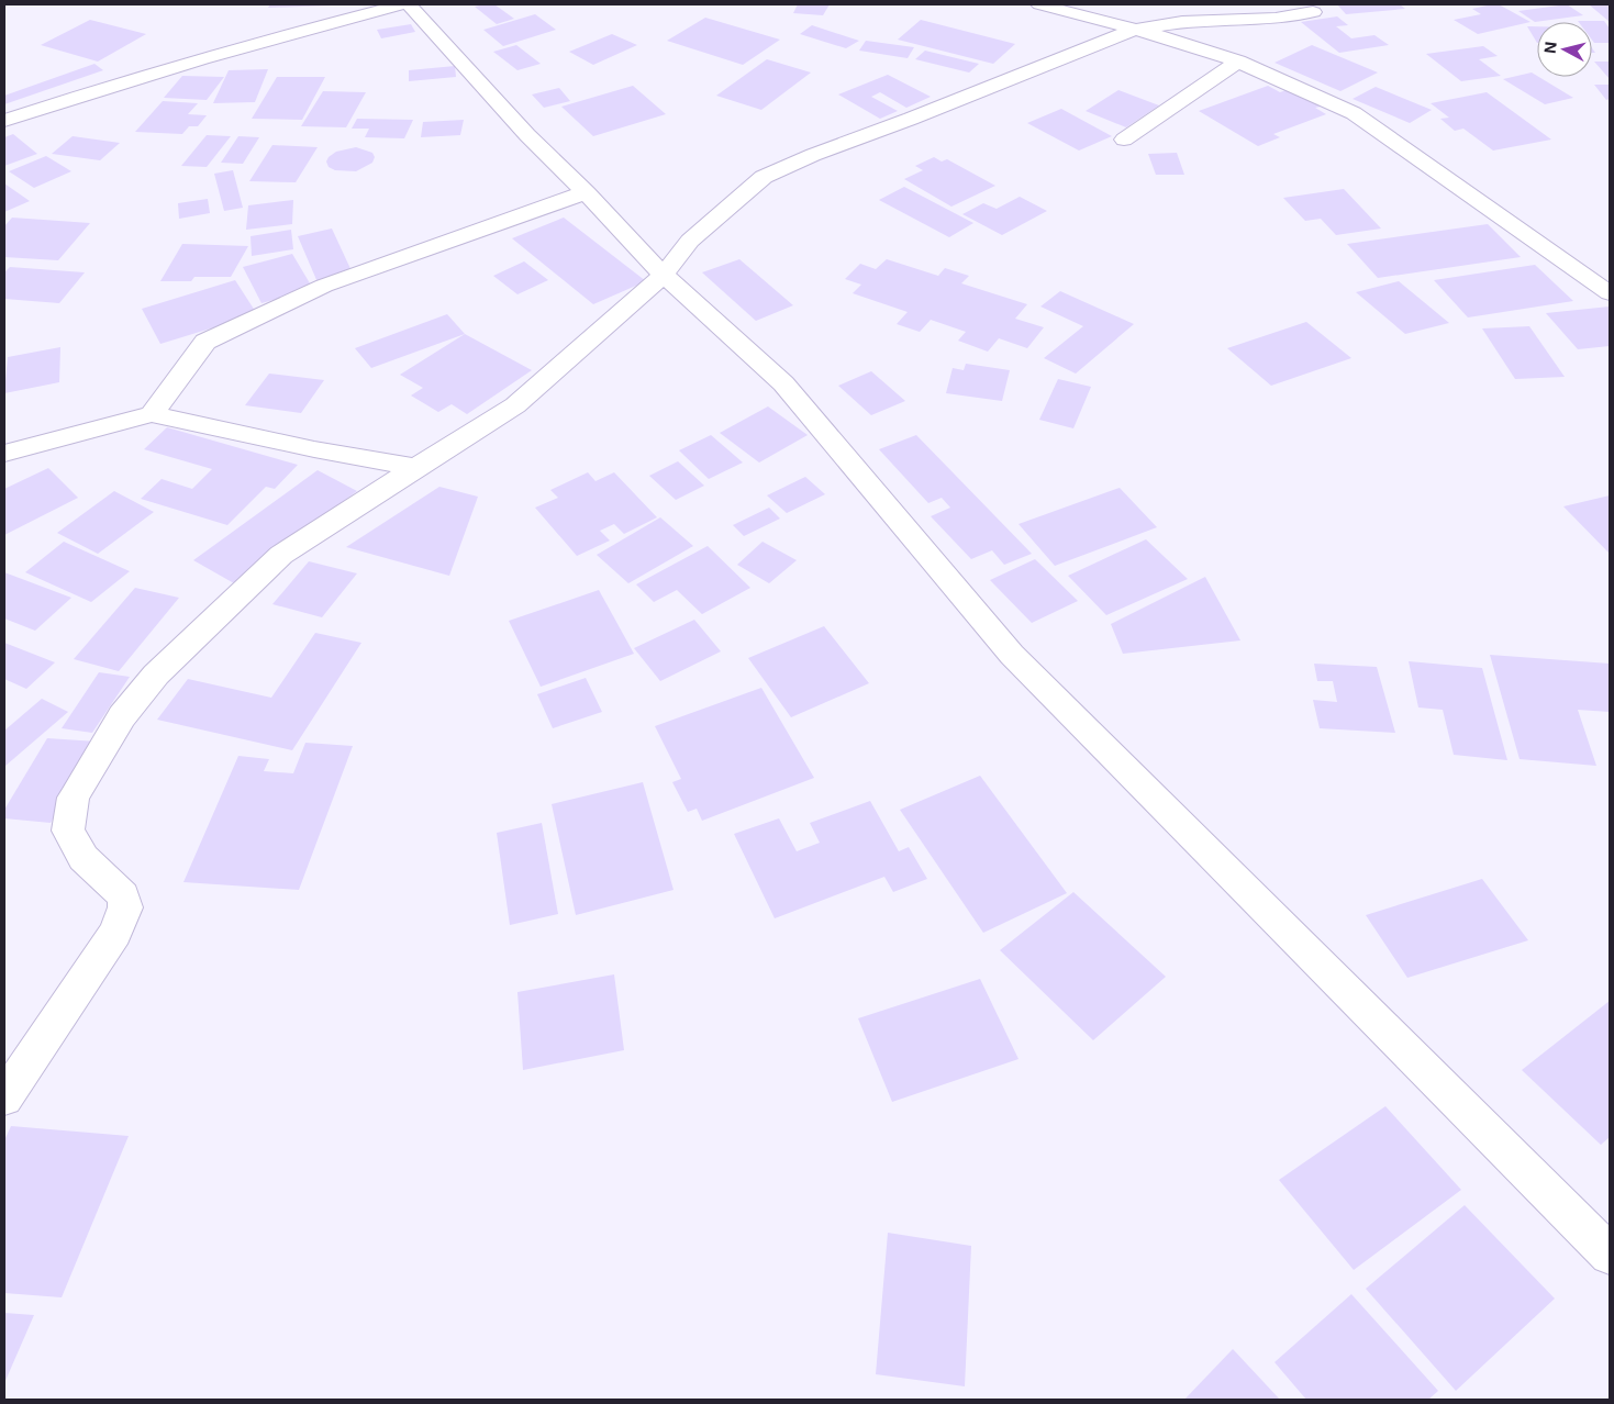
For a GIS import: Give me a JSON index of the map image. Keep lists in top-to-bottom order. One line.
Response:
{"north":"left"}
